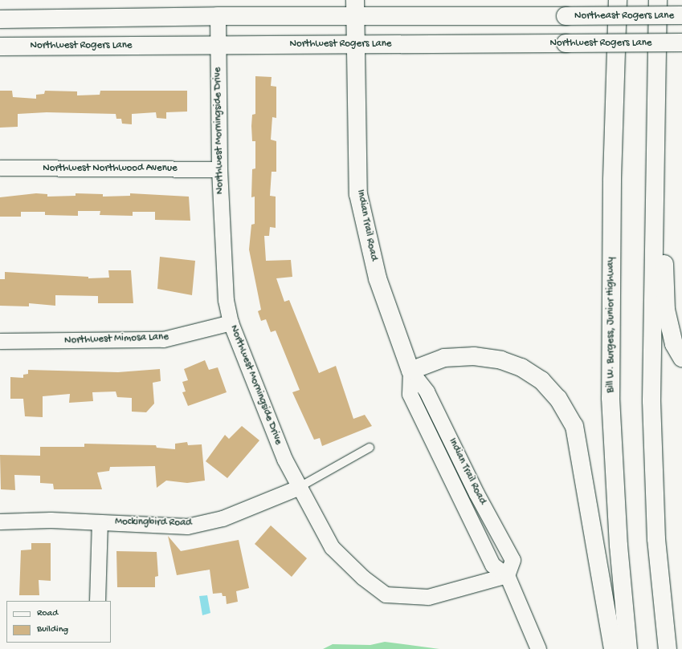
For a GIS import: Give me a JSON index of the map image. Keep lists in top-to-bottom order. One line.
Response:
{"streets":{"main road":["Northeast Rogers Lane","Northwest Rogers Lane","Indian Trail Road","Bill W. Burgess, Junior Highway"],"street":["Northwest Morningside Drive","Northwest Northwood Avenue","Northwest Mimosa Lane","Mockingbird Road"]},"crossings":[["Northeast Rogers Lane","Indian Trail Road"],["Northwest Rogers Lane","Northwest Morningside Drive"],["Northwest Rogers Lane","Indian Trail Road"],["Northwest Morningside Drive","Northwest Northwood Avenue"],["Northwest Morningside Drive","Indian Trail Road"],["Northwest Morningside Drive","Northwest Mimosa Lane"],["Northwest Morningside Drive","Mockingbird Road"]],"legend":["Road","Building"]}
